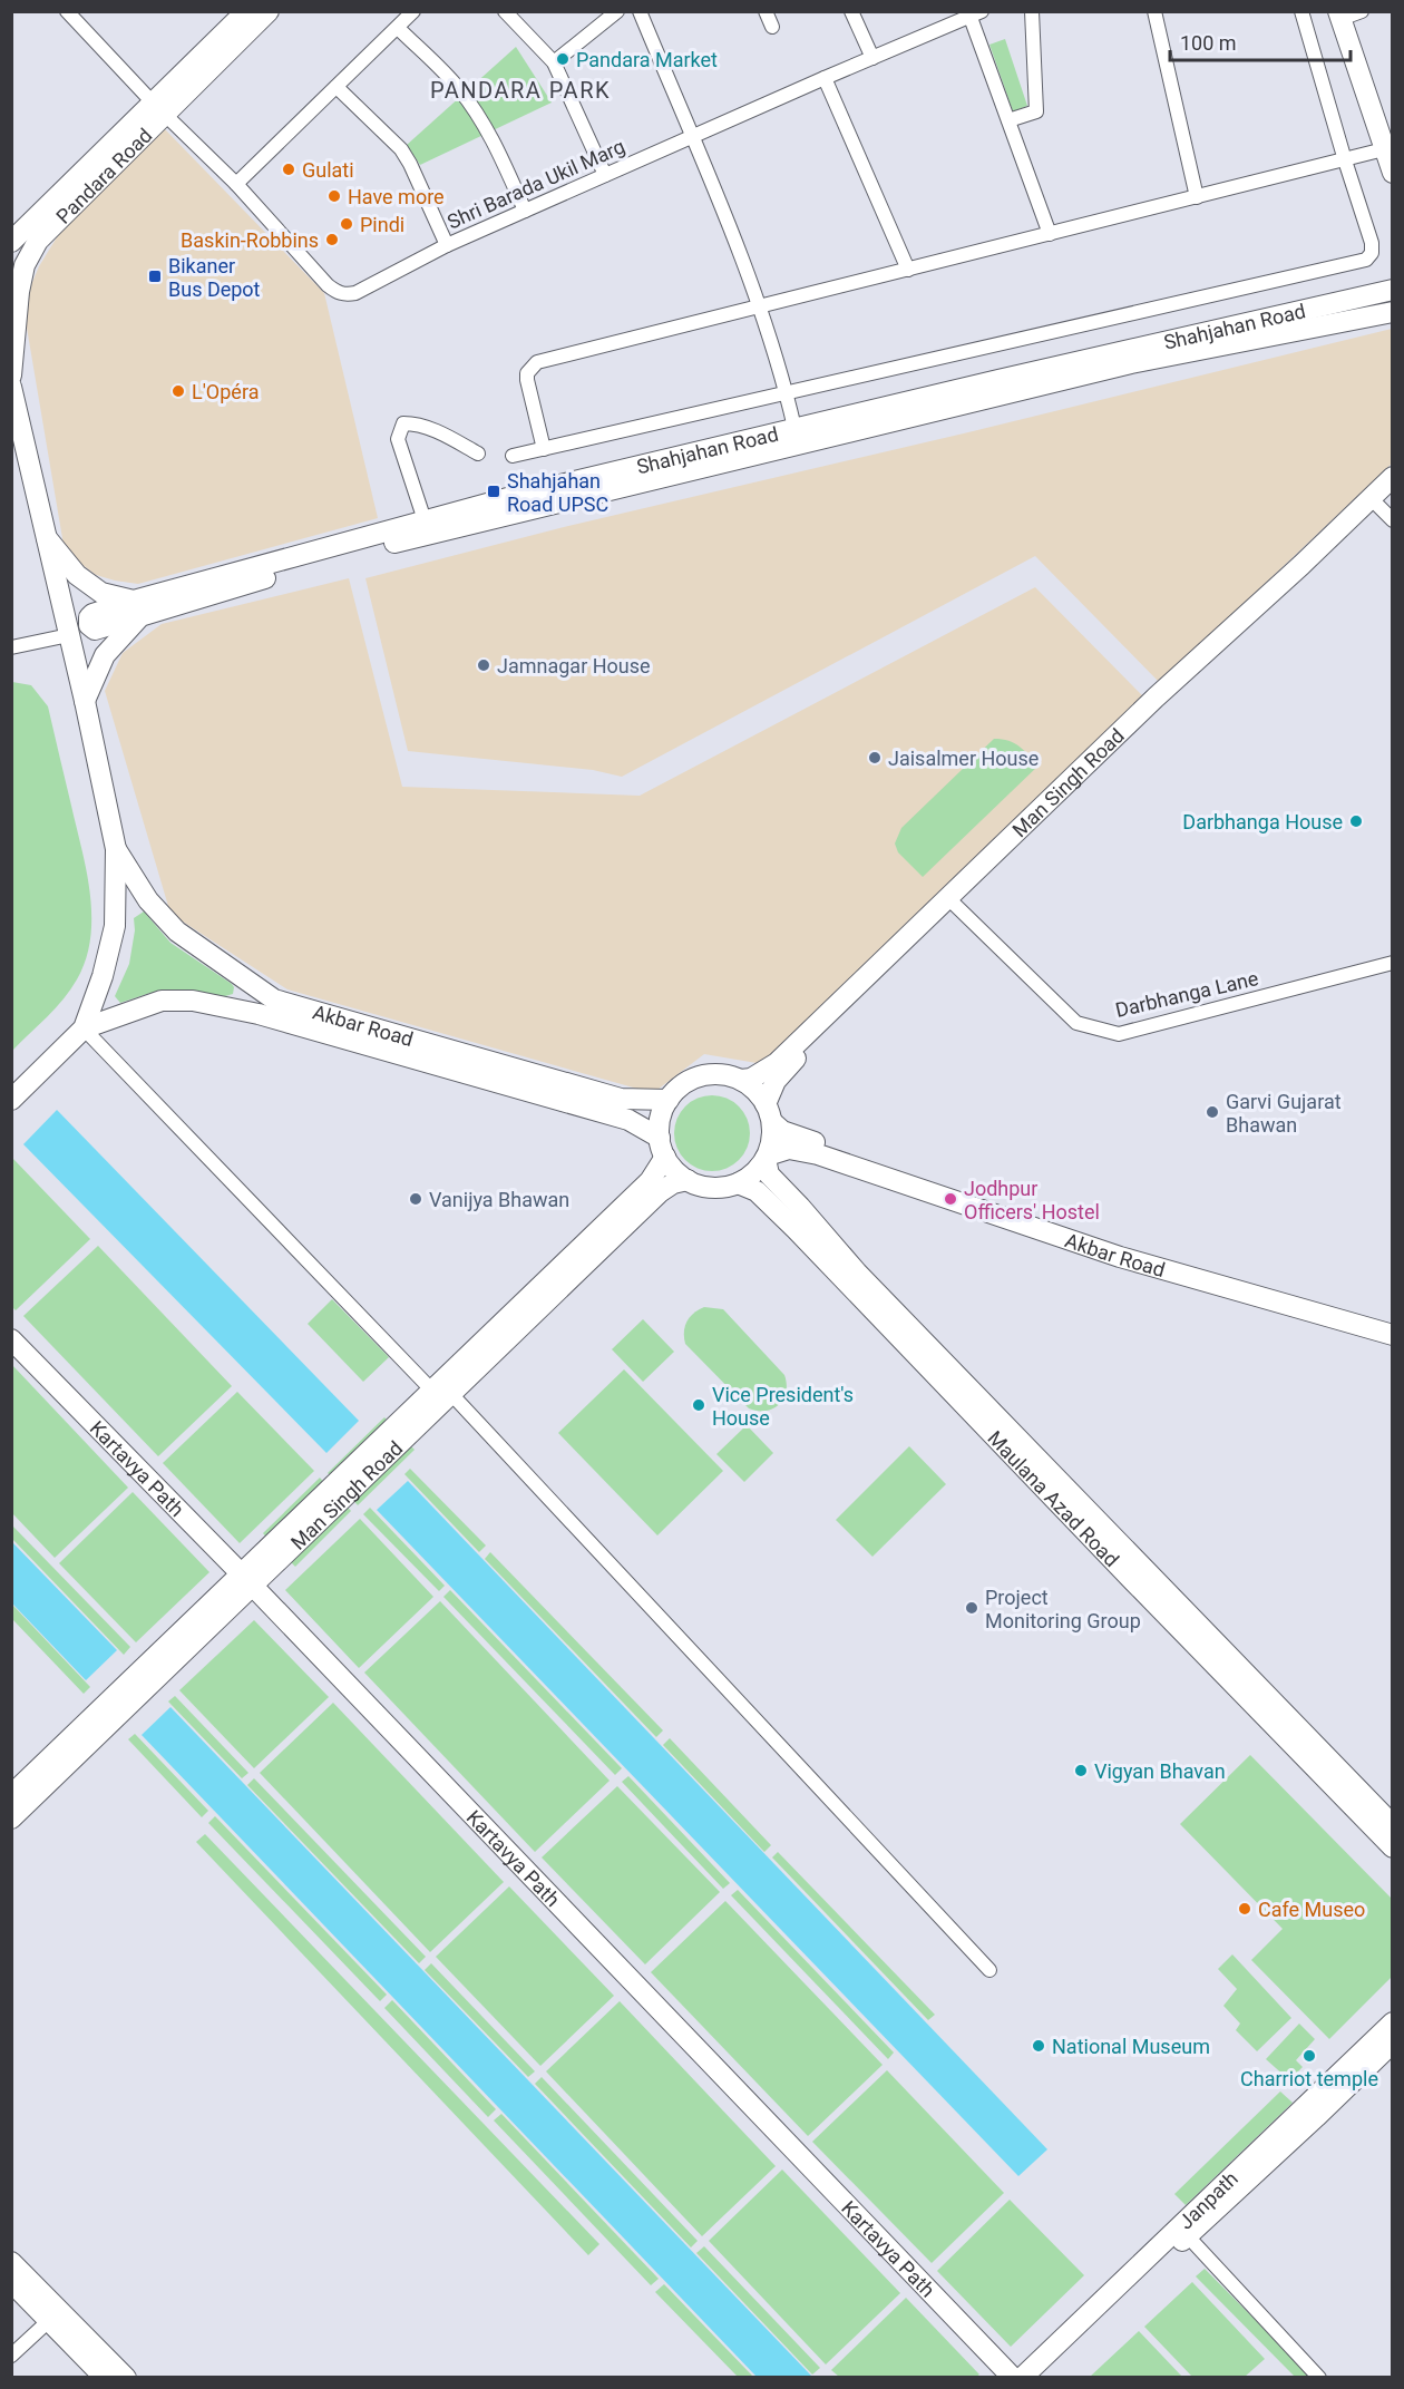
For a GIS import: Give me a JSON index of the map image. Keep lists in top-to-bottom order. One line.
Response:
{"streets":{"main road":["Pandara Road","Shahjahan Road","Man Singh Road","Akbar Road","Kartavya Path","Maulana Azad Road","Janpath"],"street":["Shri Barada Ukil Marg","Darbhanga Lane"]},"crossings":[["Pandara Road","Shri Barada Ukil Marg"],["Man Singh Road","Darbhanga Lane"],["Man Singh Road","Akbar Road"],["Man Singh Road","Kartavya Path"],["Man Singh Road","Maulana Azad Road"],["Akbar Road","Maulana Azad Road"]],"districts":["PANDARA PARK"],"places":{"other":["Pandara Market","Gulati","Have more","Pindi","Baskin-Robbins","L'Opéra","Jamnagar House","Jaisalmer House","Darbhanga House","Garvi Gujarat Bhawan","Vanijya Bhawan","Jodhpur Officers' Hostel","Vice President's House","Project Monitoring Group","Vigyan Bhavan","Cafe Museo","National Museum","Charriot temple"],"transit":["Bikaner Bus Depot","Shahjahan Road UPSC"]},"scale_bar":"100 m"}
